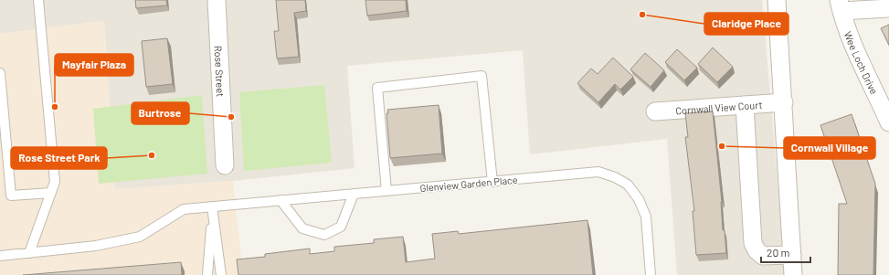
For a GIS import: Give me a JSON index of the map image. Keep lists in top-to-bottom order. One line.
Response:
{"streets":{"street":["Wee Loch Drive","Rose Street","Cornwall View Court"],"lane":["Glenview Garden Place"]},"places":["Claridge Place","Mayfair Plaza","Burtrose","Cornwall Village","Rose Street Park"],"scale_bar":"20 m"}
